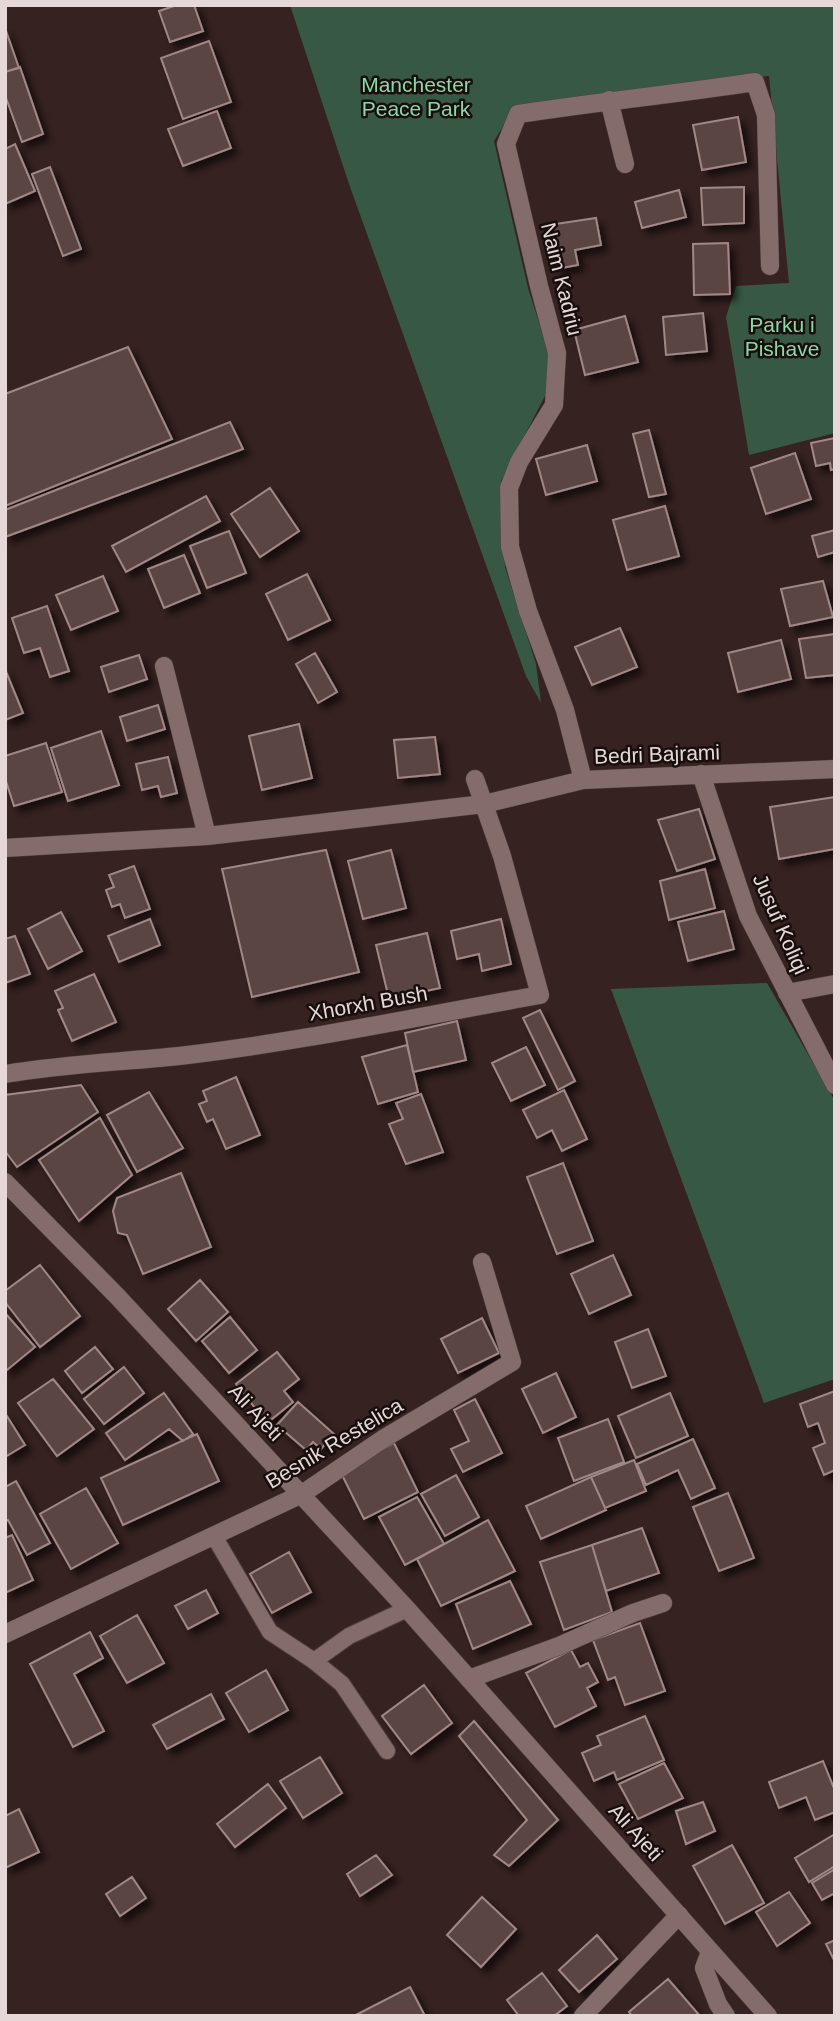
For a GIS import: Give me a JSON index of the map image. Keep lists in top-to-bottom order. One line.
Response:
{"streets":{"street":["Naim Kadriu","Bedri Bajrami","Jusuf Koliqi","Xhorxh Bush","Ali Ajeti","Besnik Restelica"]},"crossings":[["Naim Kadriu","Bedri Bajrami"],["Bedri Bajrami","Jusuf Koliqi"],["Bedri Bajrami","Xhorxh Bush"],["Ali Ajeti","Besnik Restelica"]],"parks":["Manchester Peace Park","Parku i Pishave"]}
